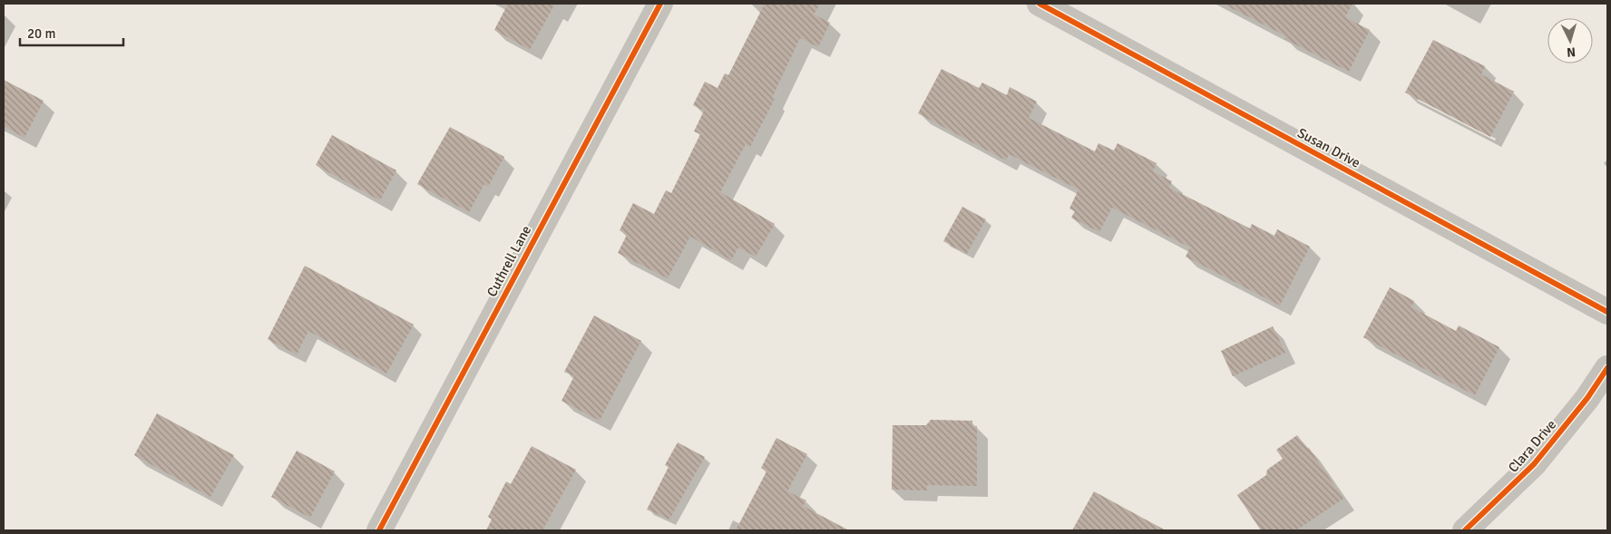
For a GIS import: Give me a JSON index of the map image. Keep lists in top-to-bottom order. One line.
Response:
{"streets":{"street":["Susan Drive","Cuthrell Lane","Clara Drive"]},"scale_bar":"20 m","north":"bottom"}
